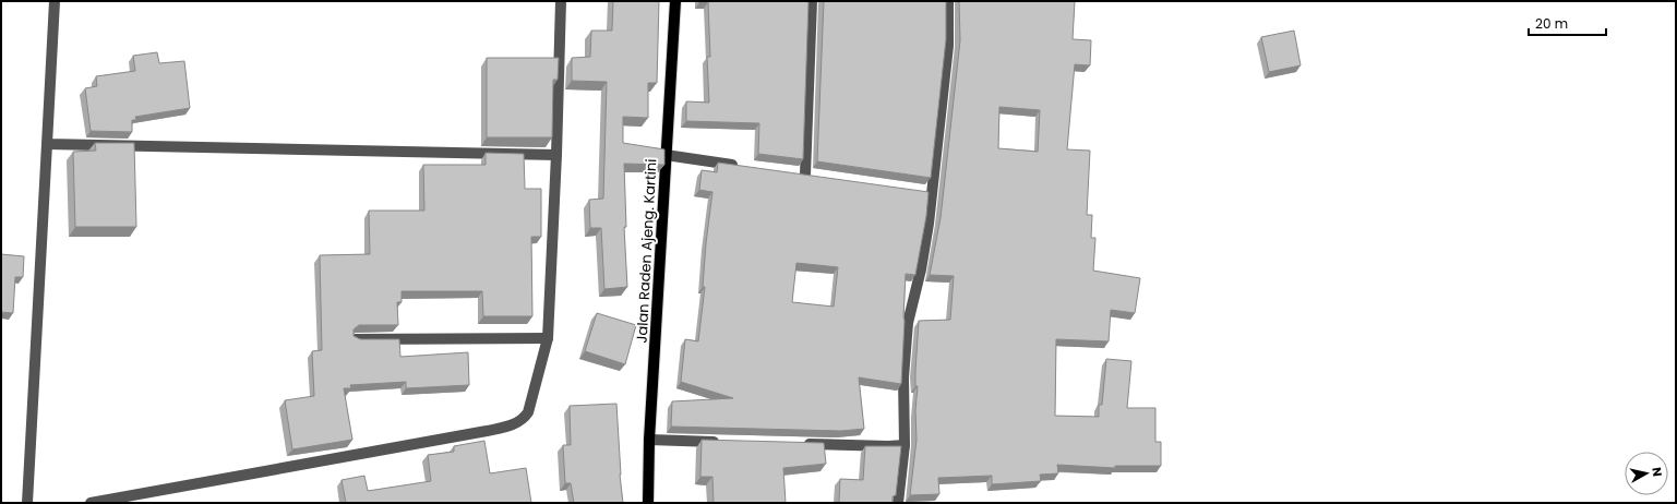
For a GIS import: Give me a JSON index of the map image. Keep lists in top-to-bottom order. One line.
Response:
{"streets":{"main road":["Jalan Raden Ajeng. Kartini"]},"scale_bar":"20 m","north":"right"}
